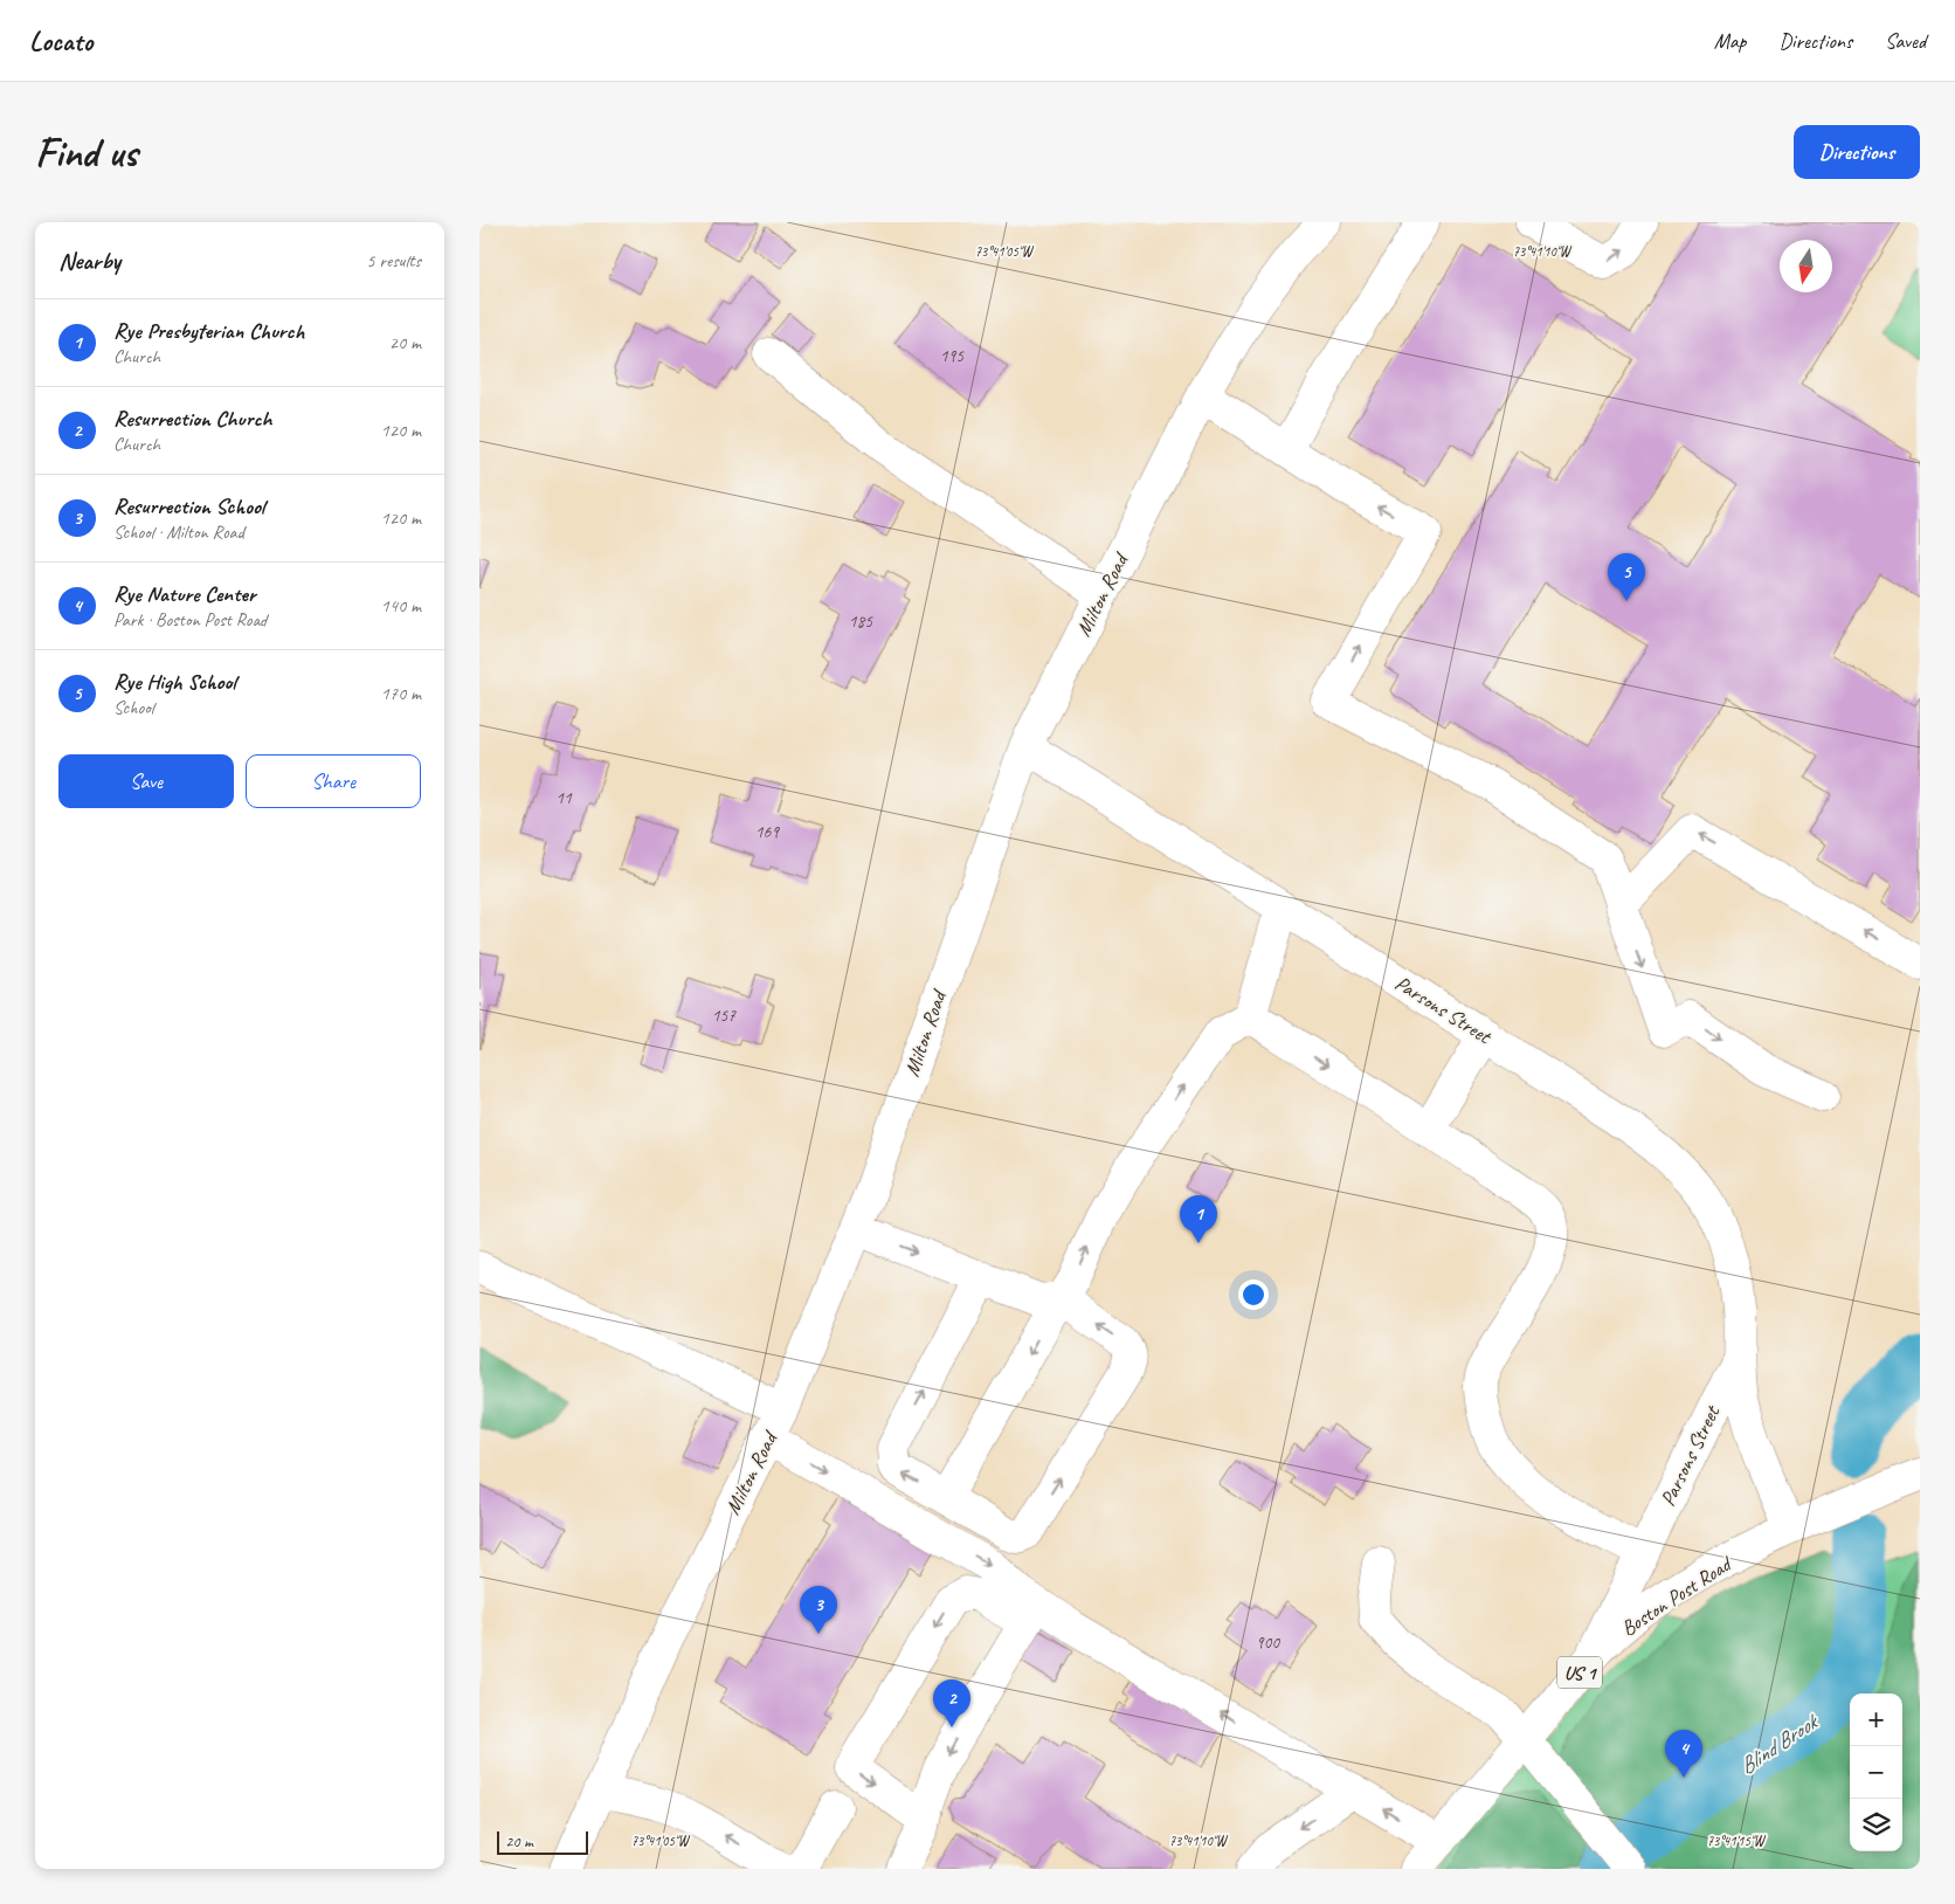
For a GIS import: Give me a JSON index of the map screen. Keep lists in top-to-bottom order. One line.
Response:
{"streets":{"street":["Milton Road","Parsons Street","Boston Post Road","US 1"]},"crossings":[["Milton Road","Parsons Street"],["Parsons Street","Boston Post Road"]],"water":["Blind Brook"],"house_numbers":["195","185","11","169","157","900"],"scale_bar":"20 m","north":"bottom","page":{"header":"Locato","nav":["Map","Directions","Saved"],"buttons":["Directions",["Save","Share"]],"title":"Find us","heading":["Nearby","5 results"],"list":[{"mark":"1","name":"Rye Presbyterian Church","note":"Church","value":"20 m"},{"mark":"2","name":"Resurrection Church","note":"Church","value":"120 m"},{"mark":"3","name":"Resurrection School","note":"School · Milton Road","value":"120 m"},{"mark":"4","name":"Rye Nature Center","note":"Park · Boston Post Road","value":"140 m"},{"mark":"5","name":"Rye High School","note":"School","value":"170 m"}],"pins":["5","1","3","2","4"],"map_buttons":["+","−"],"scale":"20 m"},"coordinates":["73°41'05\"W","73°41'10\"W","73°41'15\"W"]}
